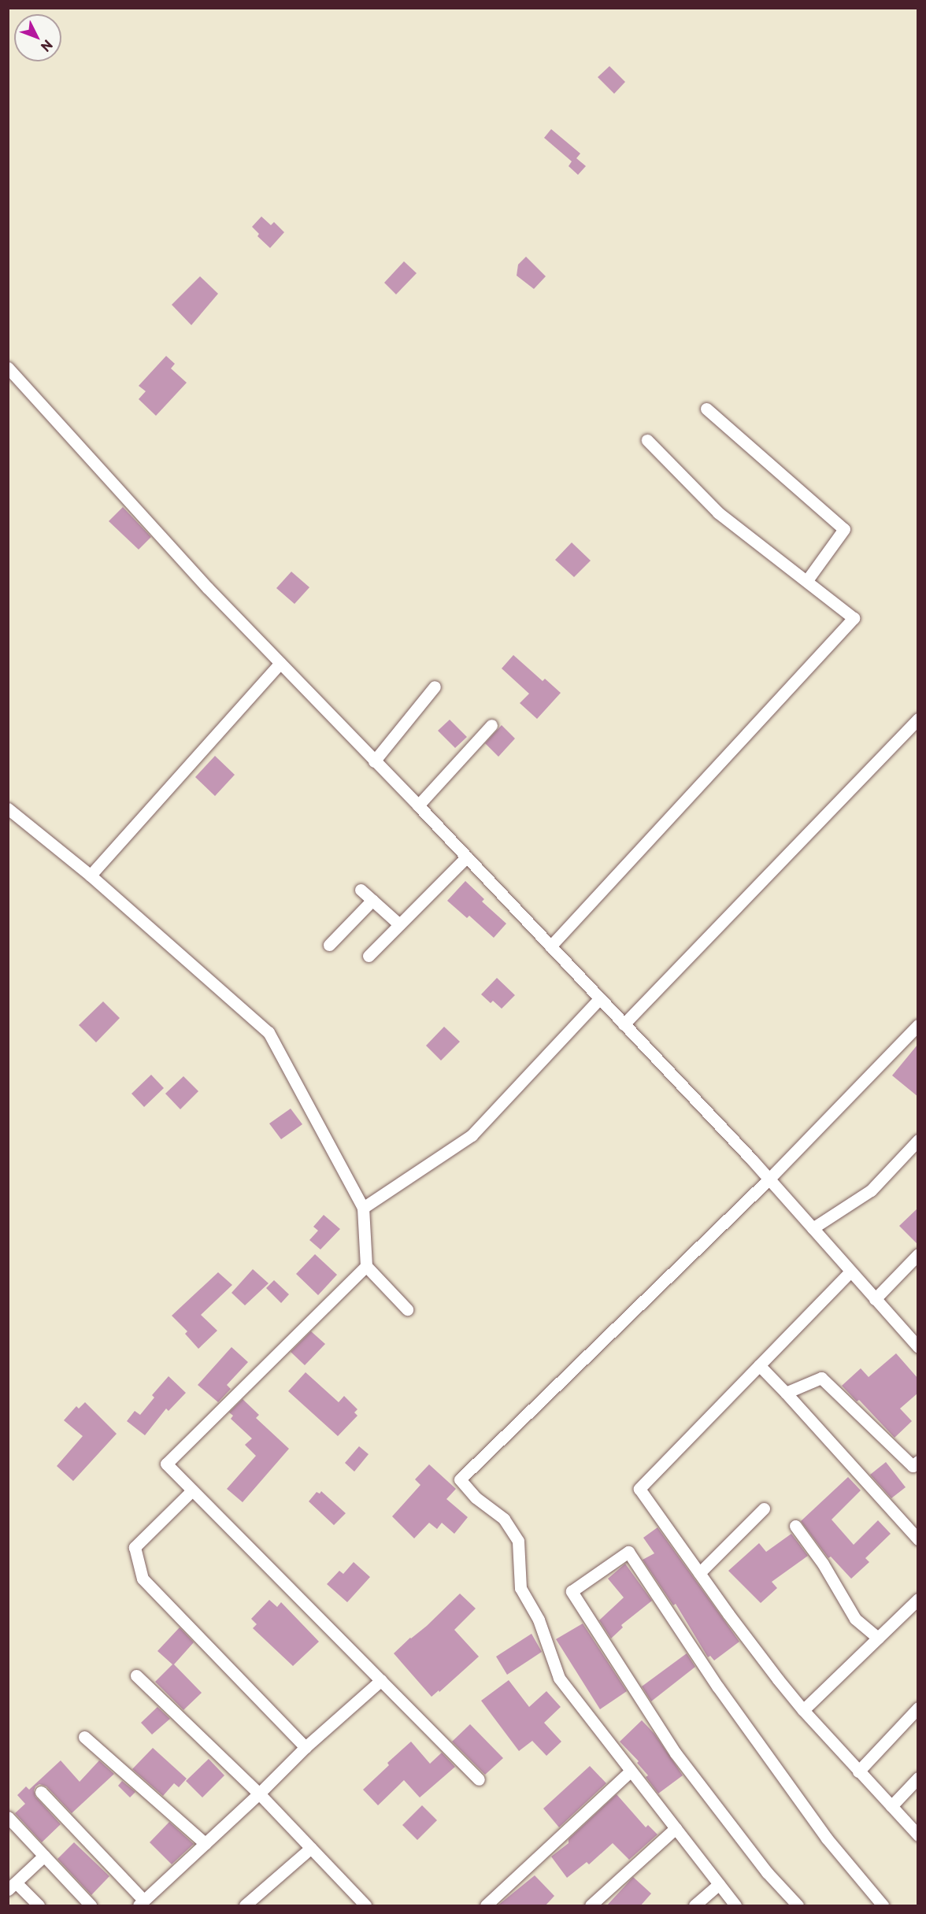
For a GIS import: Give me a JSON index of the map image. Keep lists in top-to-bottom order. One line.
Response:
{"north":"bottom right"}
